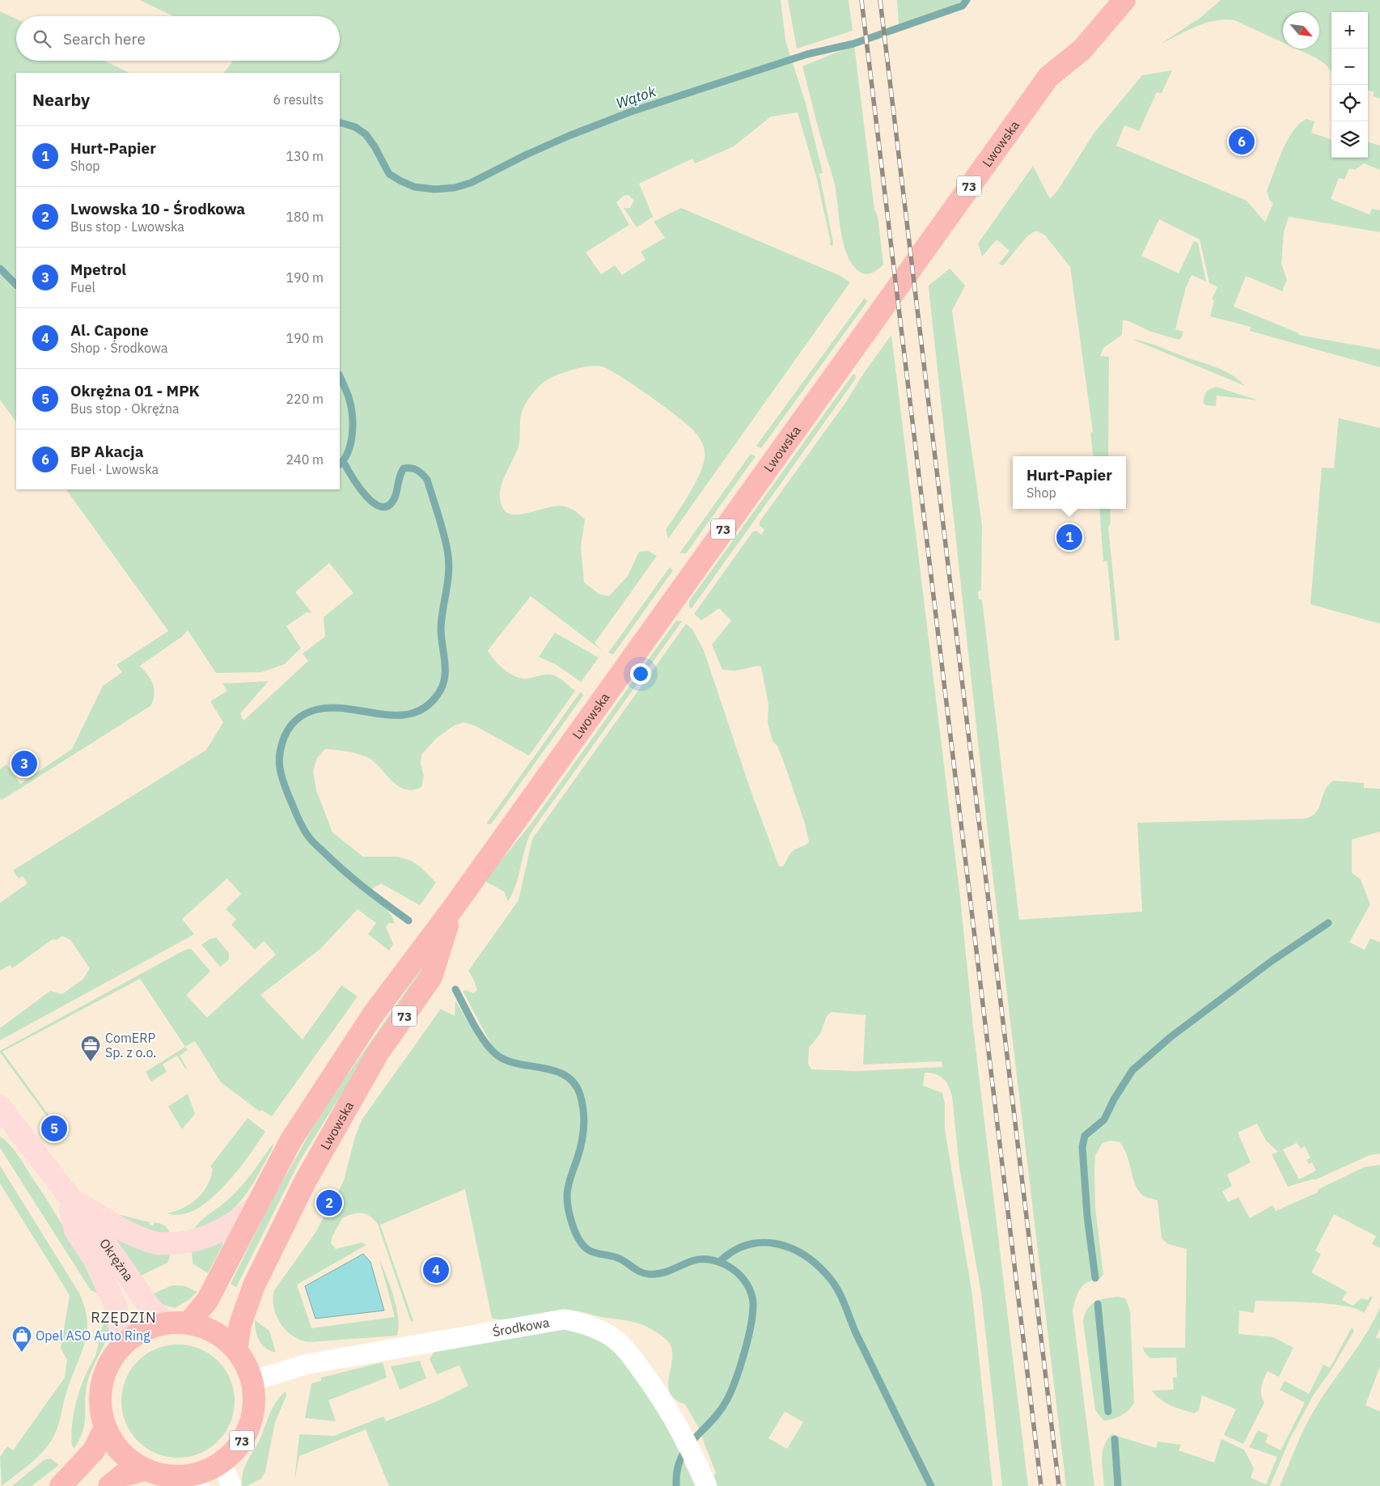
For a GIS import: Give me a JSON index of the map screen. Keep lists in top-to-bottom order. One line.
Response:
{"streets":{"main road":["Lwowska","73"],"street":["Okrężna","Środkowa"]},"crossings":[["Lwowska","73"],["73","Okrężna"],["73","Środkowa"]],"districts":["RZĘDZIN"],"water":["Wątok"],"places":{"office":["ComERP Sp. z o.o."],"shop":["Opel ASO Auto Ring"]},"north":"bottom right","page":{"map_buttons":["+","−"],"search":"Search here","heading":["Nearby","6 results"],"list":[{"mark":"1","name":"Hurt-Papier","note":"Shop","value":"130 m"},{"mark":"2","name":"Lwowska 10 - Środkowa","note":"Bus stop · Lwowska","value":"180 m"},{"mark":"3","name":"Mpetrol","note":"Fuel","value":"190 m"},{"mark":"4","name":"Al. Capone","note":"Shop · Środkowa","value":"190 m"},{"mark":"5","name":"Okrężna 01 - MPK","note":"Bus stop · Okrężna","value":"220 m"},{"mark":"6","name":"BP Akacja","note":"Fuel · Lwowska","value":"240 m"}],"pins":["6","1","3","5","2","4"],"popup":["Hurt-Papier","Shop"]}}
